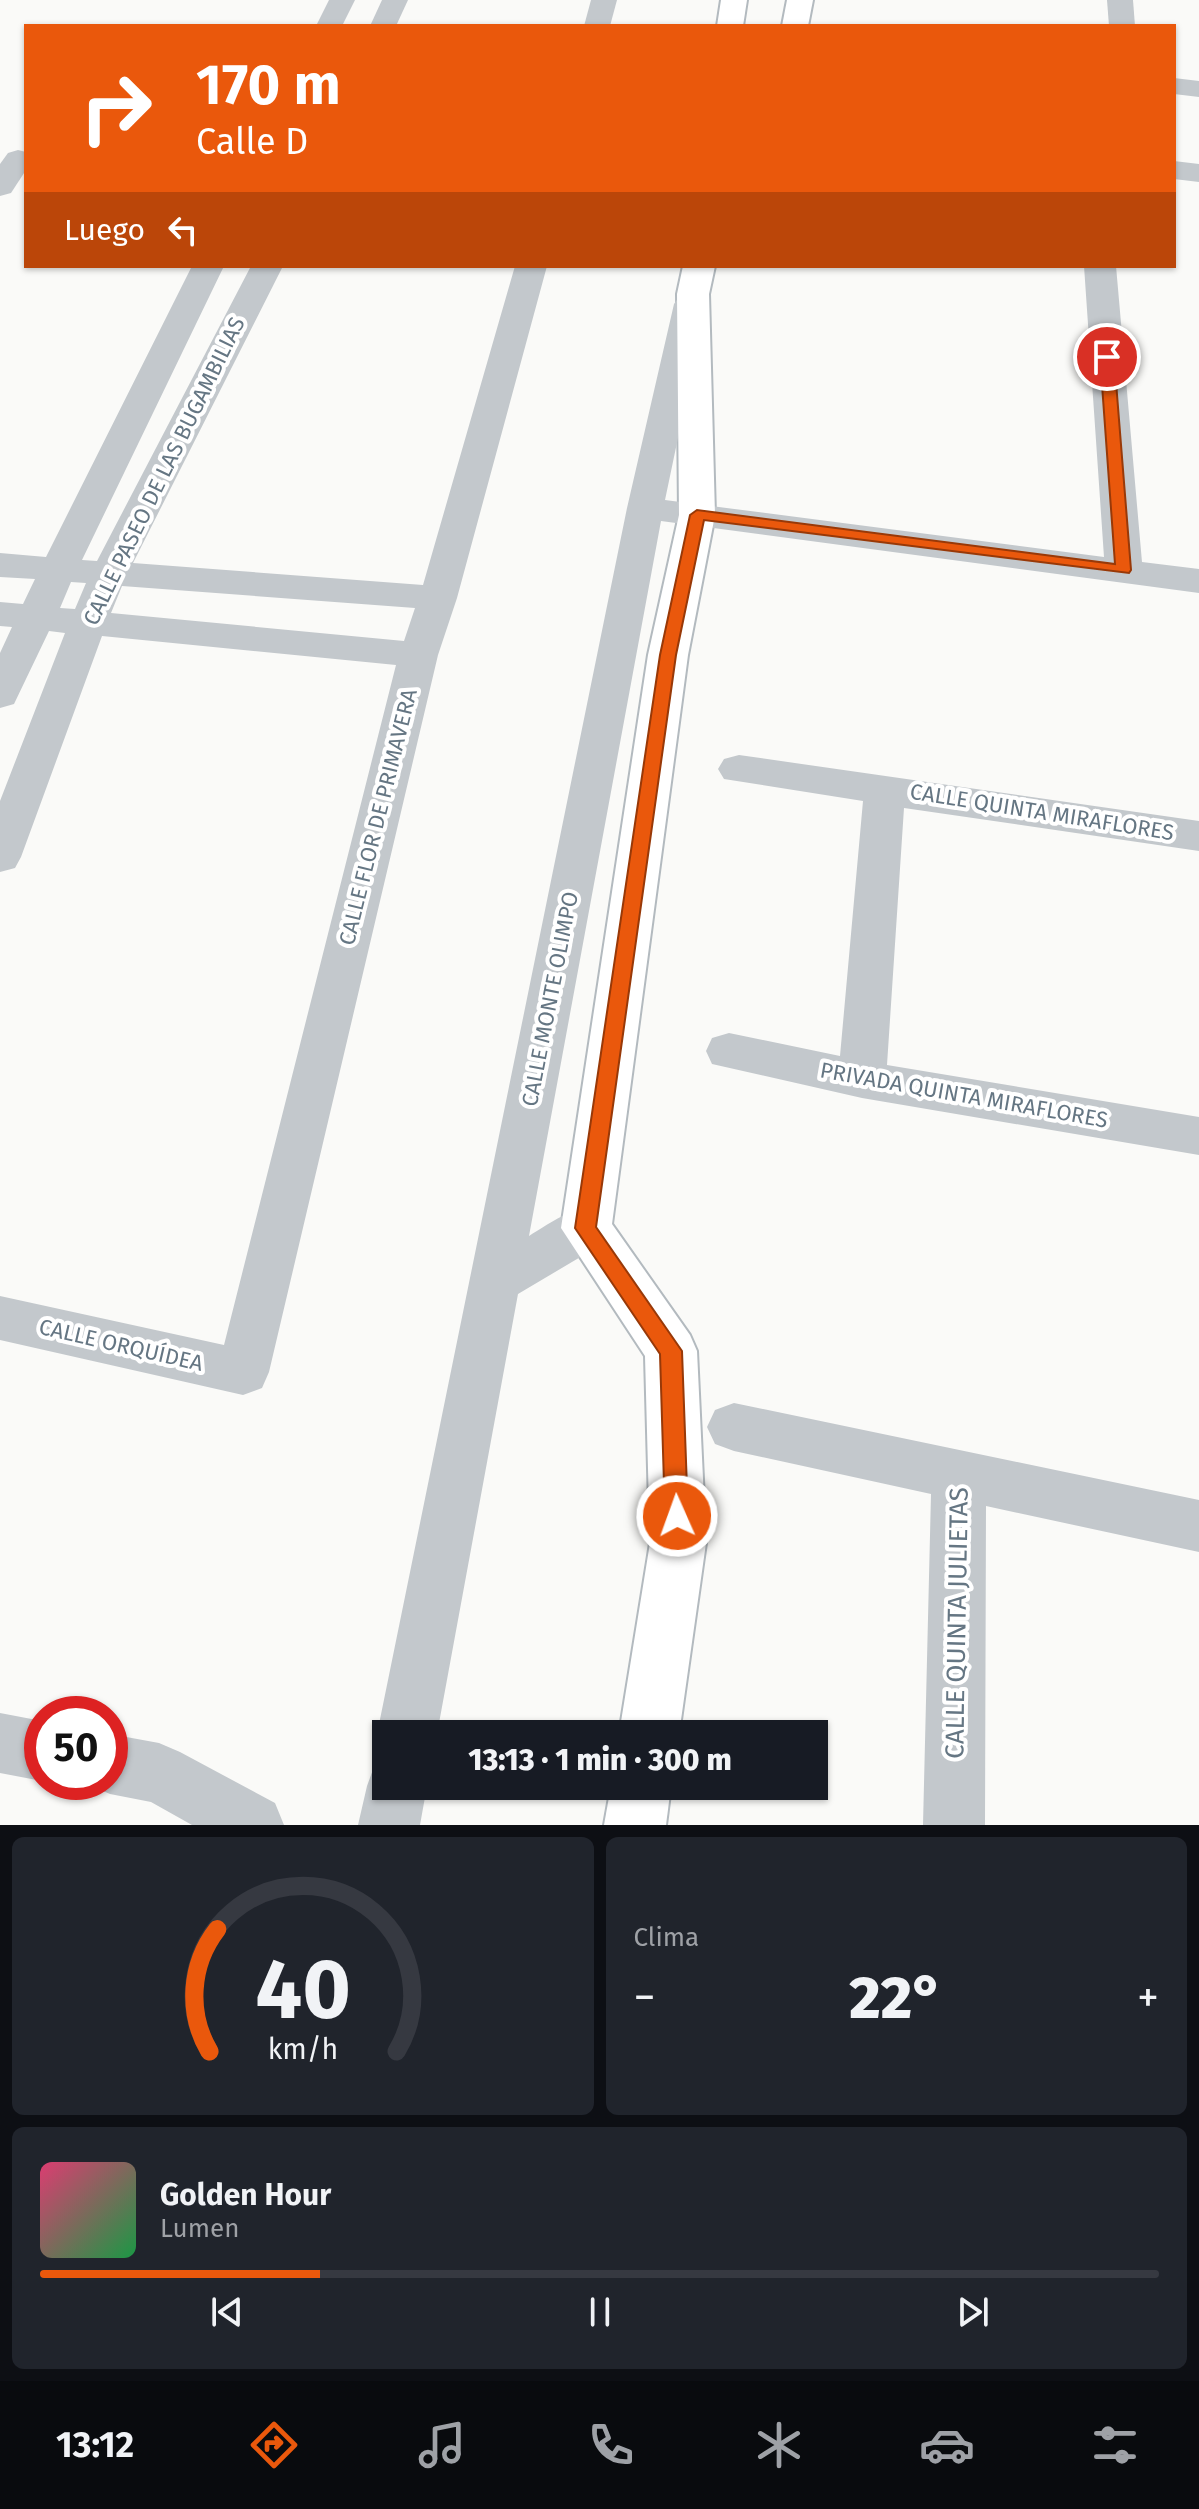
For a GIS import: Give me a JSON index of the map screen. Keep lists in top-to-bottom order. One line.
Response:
{"streets":{"street":["CALLE PASEO DE LAS BUGAMBILIAS","CALLE QUINTA MIRAFLORES","CALLE FLOR DE PRIMAVERA","CALLE MONTE OLIMPO","PRIVADA QUINTA MIRAFLORES","CALLE ORQUÍDEA","CALLE QUINTA JULIETAS"]},"crossings":[["CALLE QUINTA MIRAFLORES","PRIVADA QUINTA MIRAFLORES"],["CALLE FLOR DE PRIMAVERA","CALLE ORQUÍDEA"]],"page":{"turn":["170 m","Calle D"],"then":"Luego","limit":"50","trip":"13:13 · 1 min · 300 m","tile":"Clima","heat":["−","22°","+"],"song":["Golden Hour","Lumen"],"tabs":"13:12","gauge":["40","km/h"]}}
